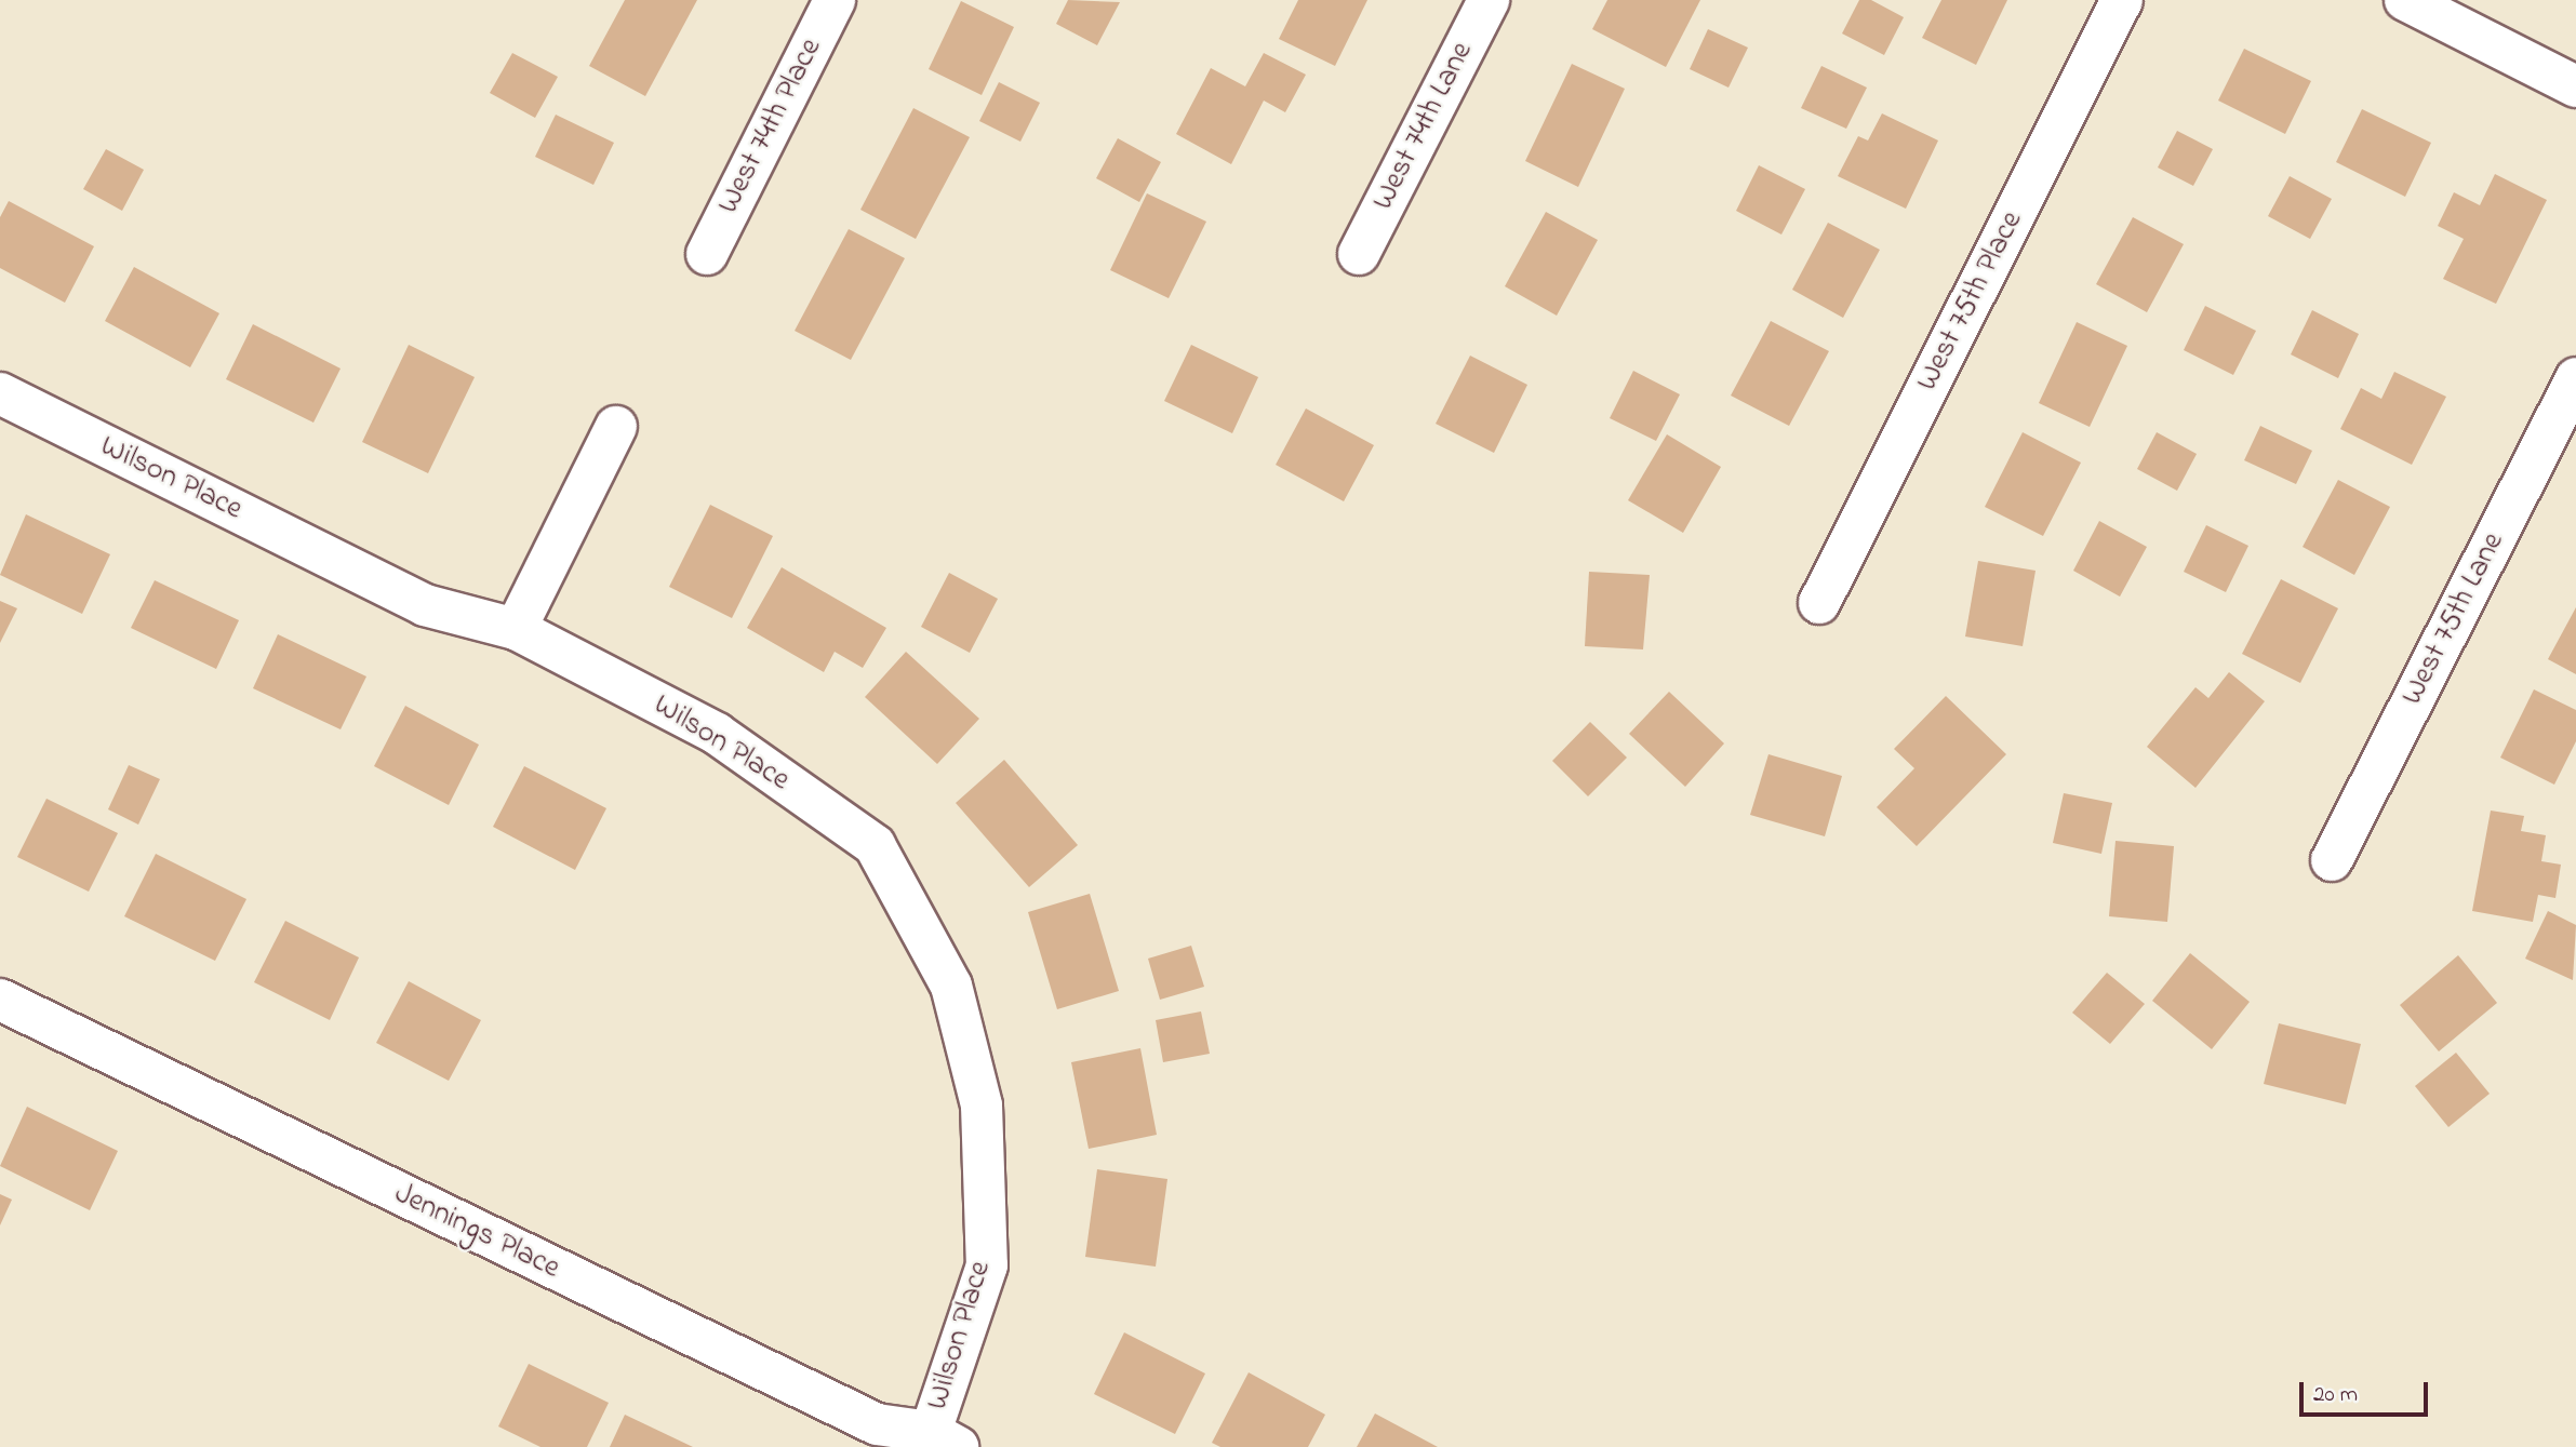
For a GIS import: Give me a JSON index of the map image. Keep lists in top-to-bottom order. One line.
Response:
{"streets":{"street":["West 74th Place","West 74th Lane","West 75th Place","Wilson Place","West 75th Lane","Jennings Place"]},"crossings":[["Wilson Place","Jennings Place"]],"scale_bar":"20 m"}
